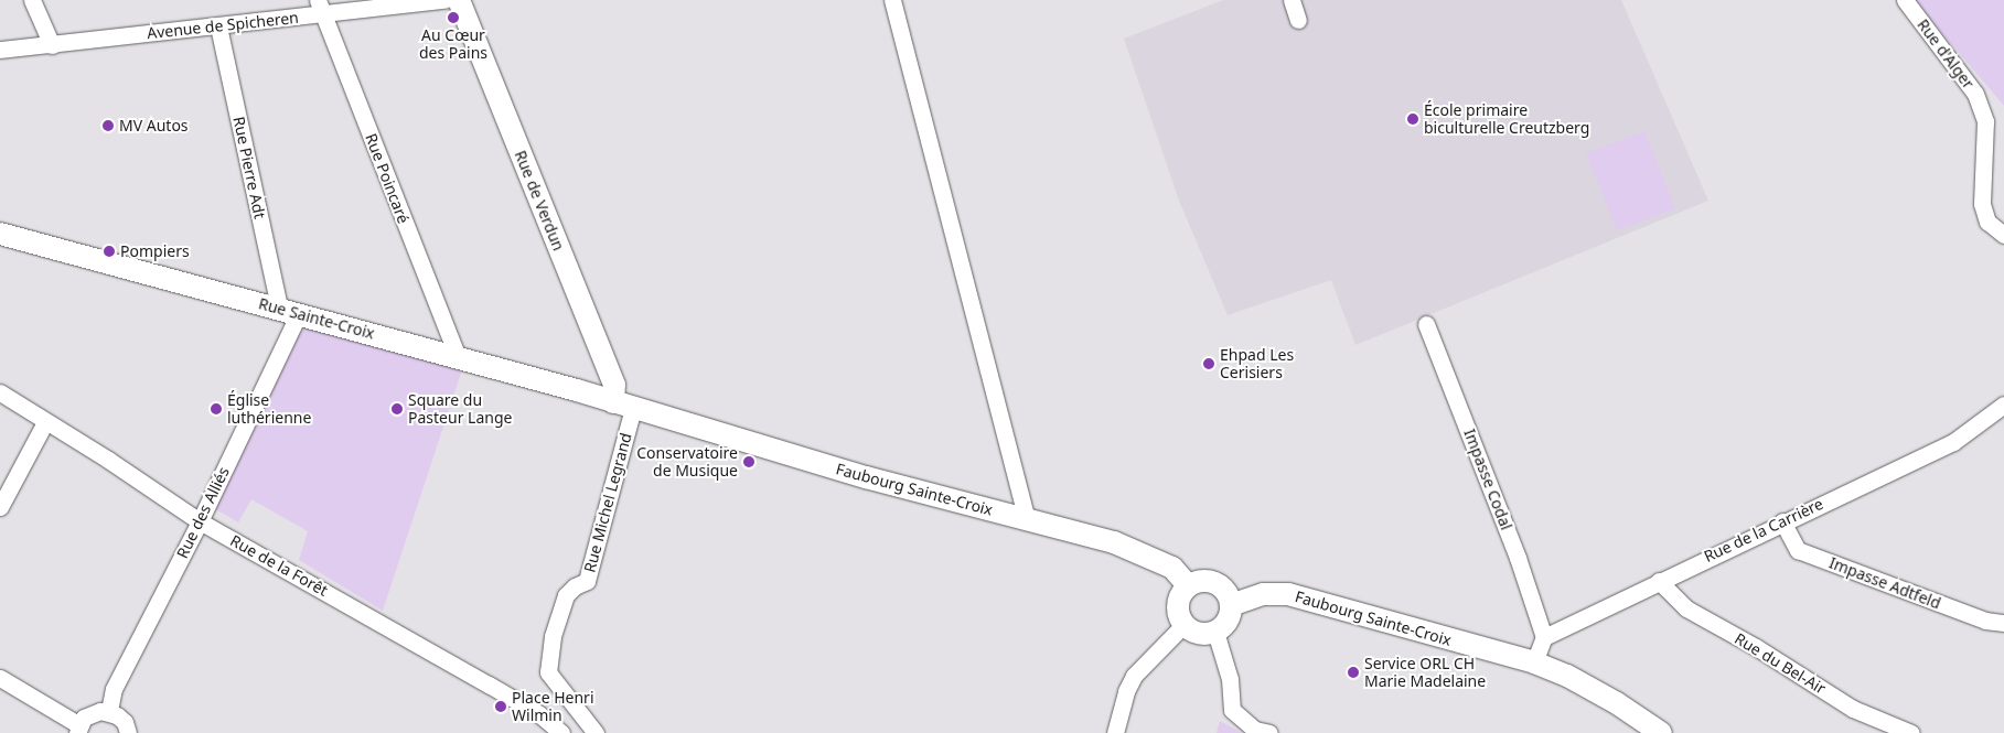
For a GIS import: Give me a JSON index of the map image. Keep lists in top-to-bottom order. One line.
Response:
{"streets":{"main road":["Rue de Verdun","Rue Sainte-Croix","Faubourg Sainte-Croix"],"street":["Avenue de Spicheren","Rue d'Alger","Rue Pierre Adt","Rue Poincaré","Impasse Codal","Rue Michel Legrand","Rue des Alliés","Rue de la Carrière","Rue de la Forêt","Impasse Adtfeld","Rue du Bel-Air"]},"crossings":[["Avenue de Spicheren","Rue Pierre Adt"],["Avenue de Spicheren","Rue Poincaré"],["Rue Pierre Adt","Rue Sainte-Croix"],["Rue Pierre Adt","Rue des Alliés"],["Rue Poincaré","Rue Sainte-Croix"],["Rue de Verdun","Rue Sainte-Croix"],["Rue de Verdun","Faubourg Sainte-Croix"],["Rue de Verdun","Rue Michel Legrand"],["Rue Sainte-Croix","Faubourg Sainte-Croix"],["Rue Sainte-Croix","Rue Michel Legrand"],["Rue Sainte-Croix","Rue des Alliés"],["Impasse Codal","Rue de la Carrière"],["Faubourg Sainte-Croix","Rue Michel Legrand"],["Rue des Alliés","Rue de la Forêt"],["Rue de la Carrière","Impasse Adtfeld"],["Rue de la Carrière","Rue du Bel-Air"]],"places":["Au Cœur des Pains","École primaire biculturelle Creutzberg","MV Autos","Pompiers","Ehpad Les Cerisiers","Église luthérienne","Square du Pasteur Lange","Conservatoire de Musique","Service ORL CH Marie Madelaine","Place Henri Wilmin"]}
